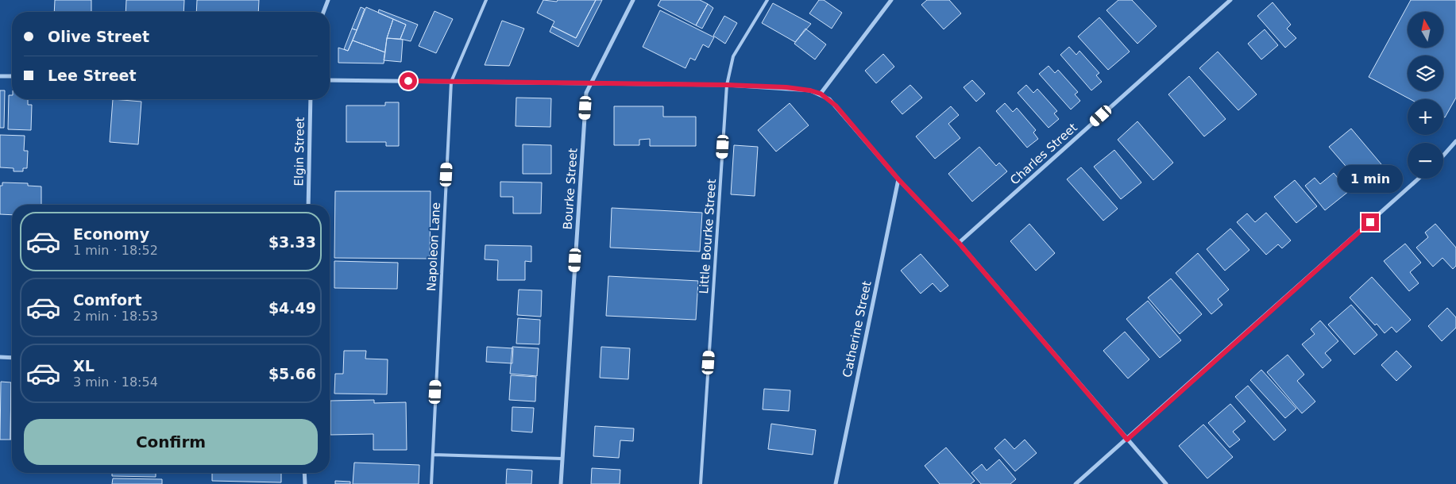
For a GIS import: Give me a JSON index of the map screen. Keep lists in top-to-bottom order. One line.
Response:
{"streets":{"street":["Elgin Street","Charles Street","Bourke Street","Catherine Street"],"lane":["Little Bourke Street","Napoleon Lane"]},"north":"top","page":{"map_buttons":["+","−"],"banner":["Olive Street","Lee Street"],"bubble":"1 min","list":[{"name":"Economy","note":"1 min · 18:52","value":"$3.33"},{"name":"Comfort","note":"2 min · 18:53","value":"$4.49"},{"name":"XL","note":"3 min · 18:54","value":"$5.66"}],"buttons":"Confirm"}}
